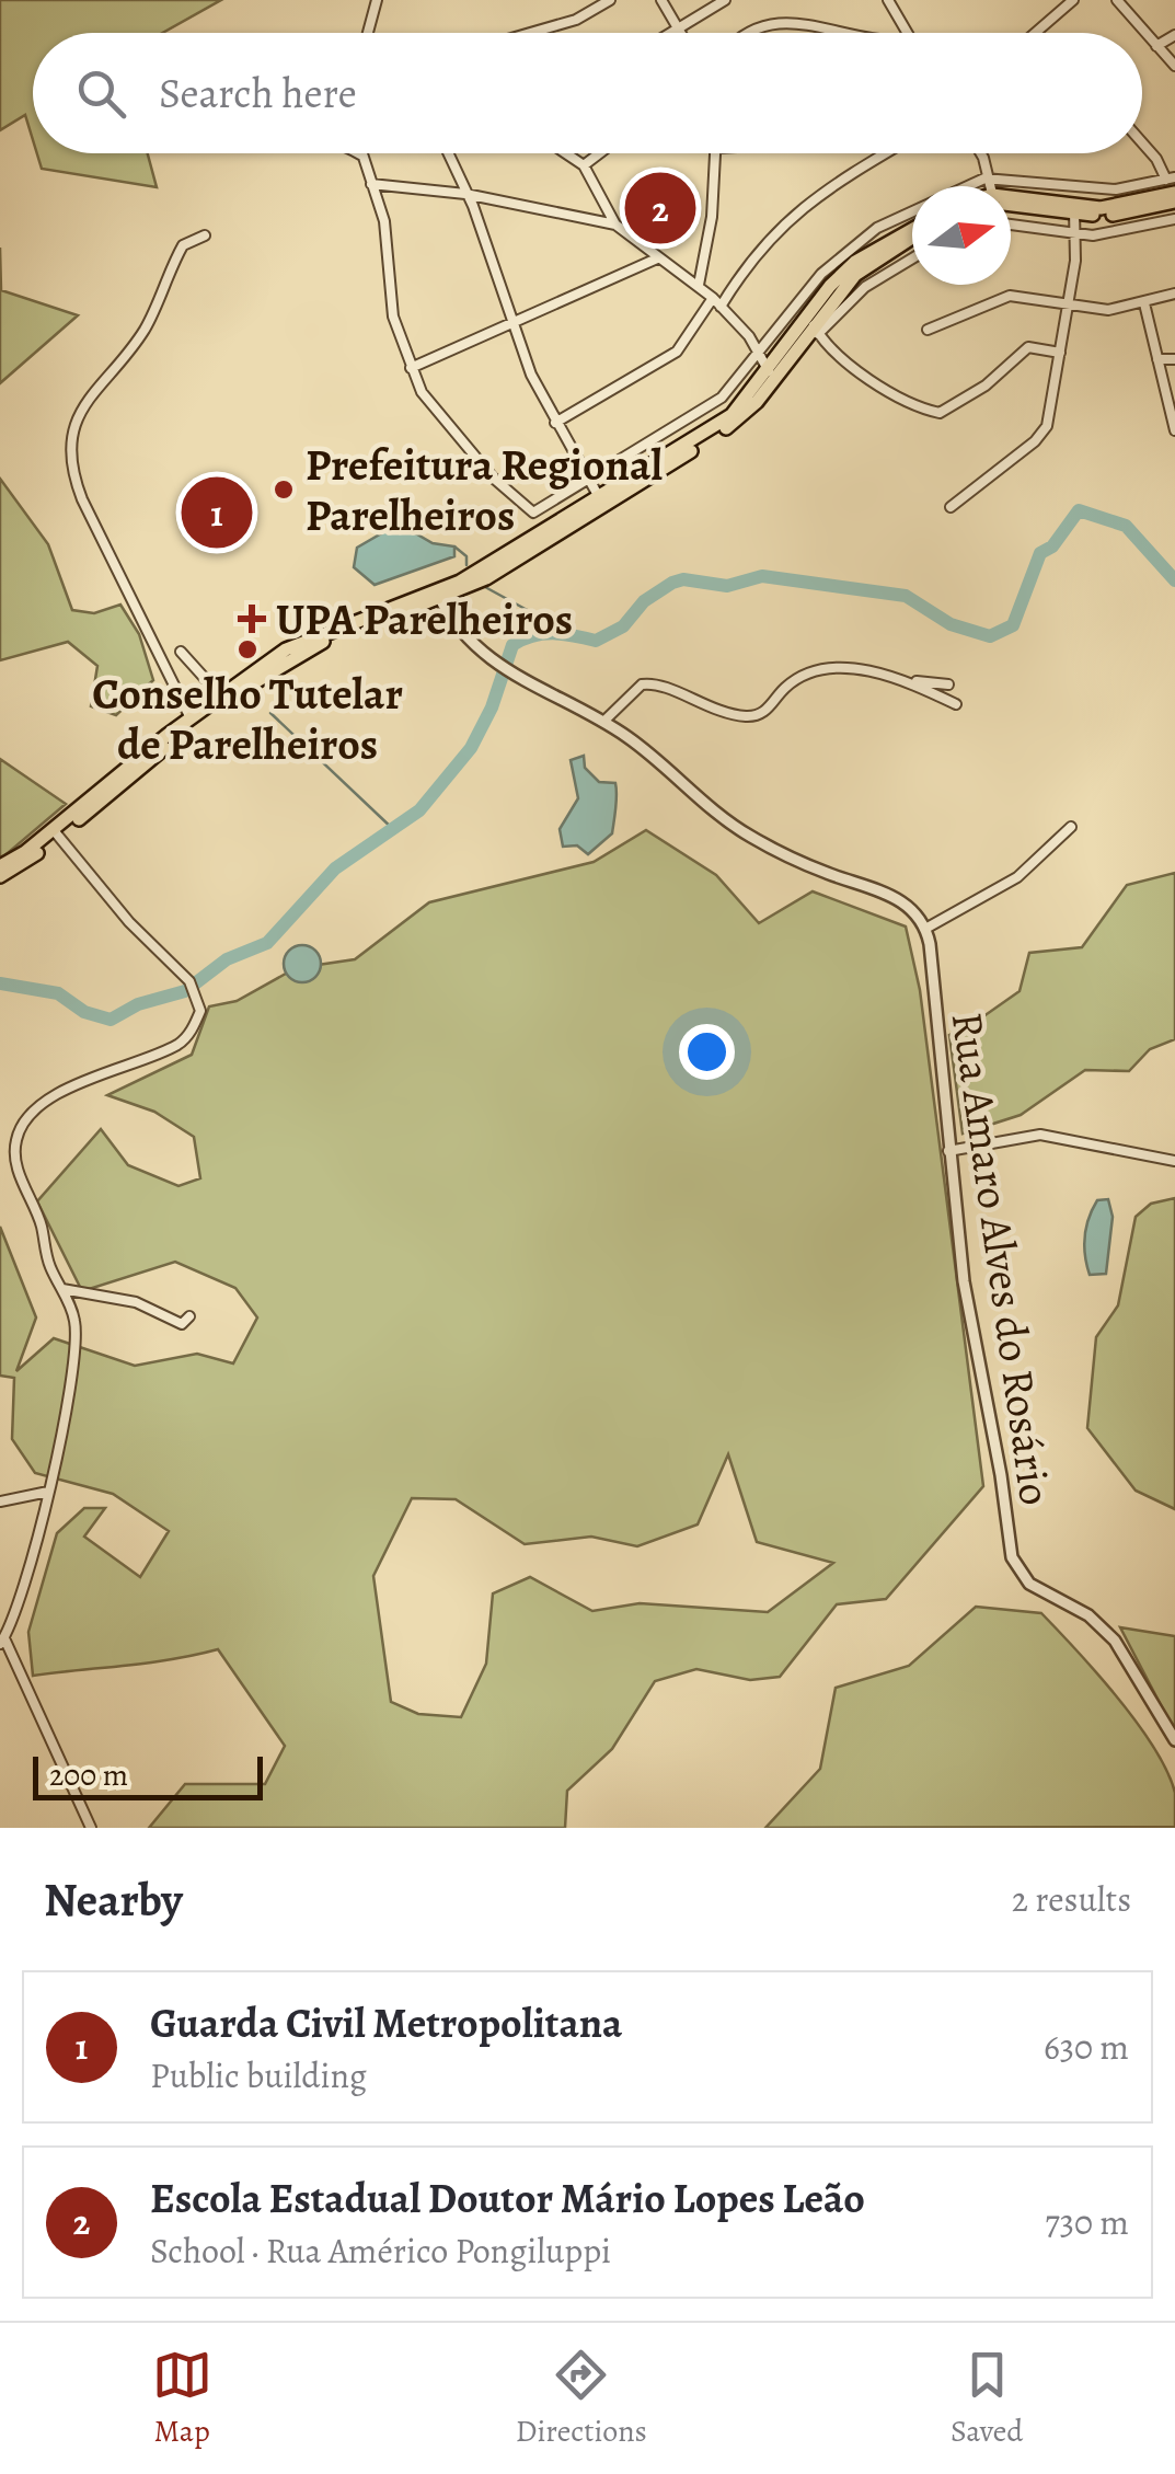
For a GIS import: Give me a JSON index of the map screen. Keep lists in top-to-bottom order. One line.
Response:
{"streets":{"street":["Rua Amaro Alves do Rosário"]},"places":{"other":["Prefeitura Regional Parelheiros","Conselho Tutelar de Parelheiros"],"health":["UPA Parelheiros"]},"scale_bar":"200 m","north":"right","page":{"search":"Search here","pins":["2","1"],"scale":"200 m","heading":["Nearby","2 results"],"list":[{"mark":"1","name":"Guarda Civil Metropolitana","note":"Public building","value":"630 m"},{"mark":"2","name":"Escola Estadual Doutor Mário Lopes Leão","note":"School · Rua Américo Pongiluppi","value":"730 m"}],"nav":["Map","Directions","Saved"]}}
